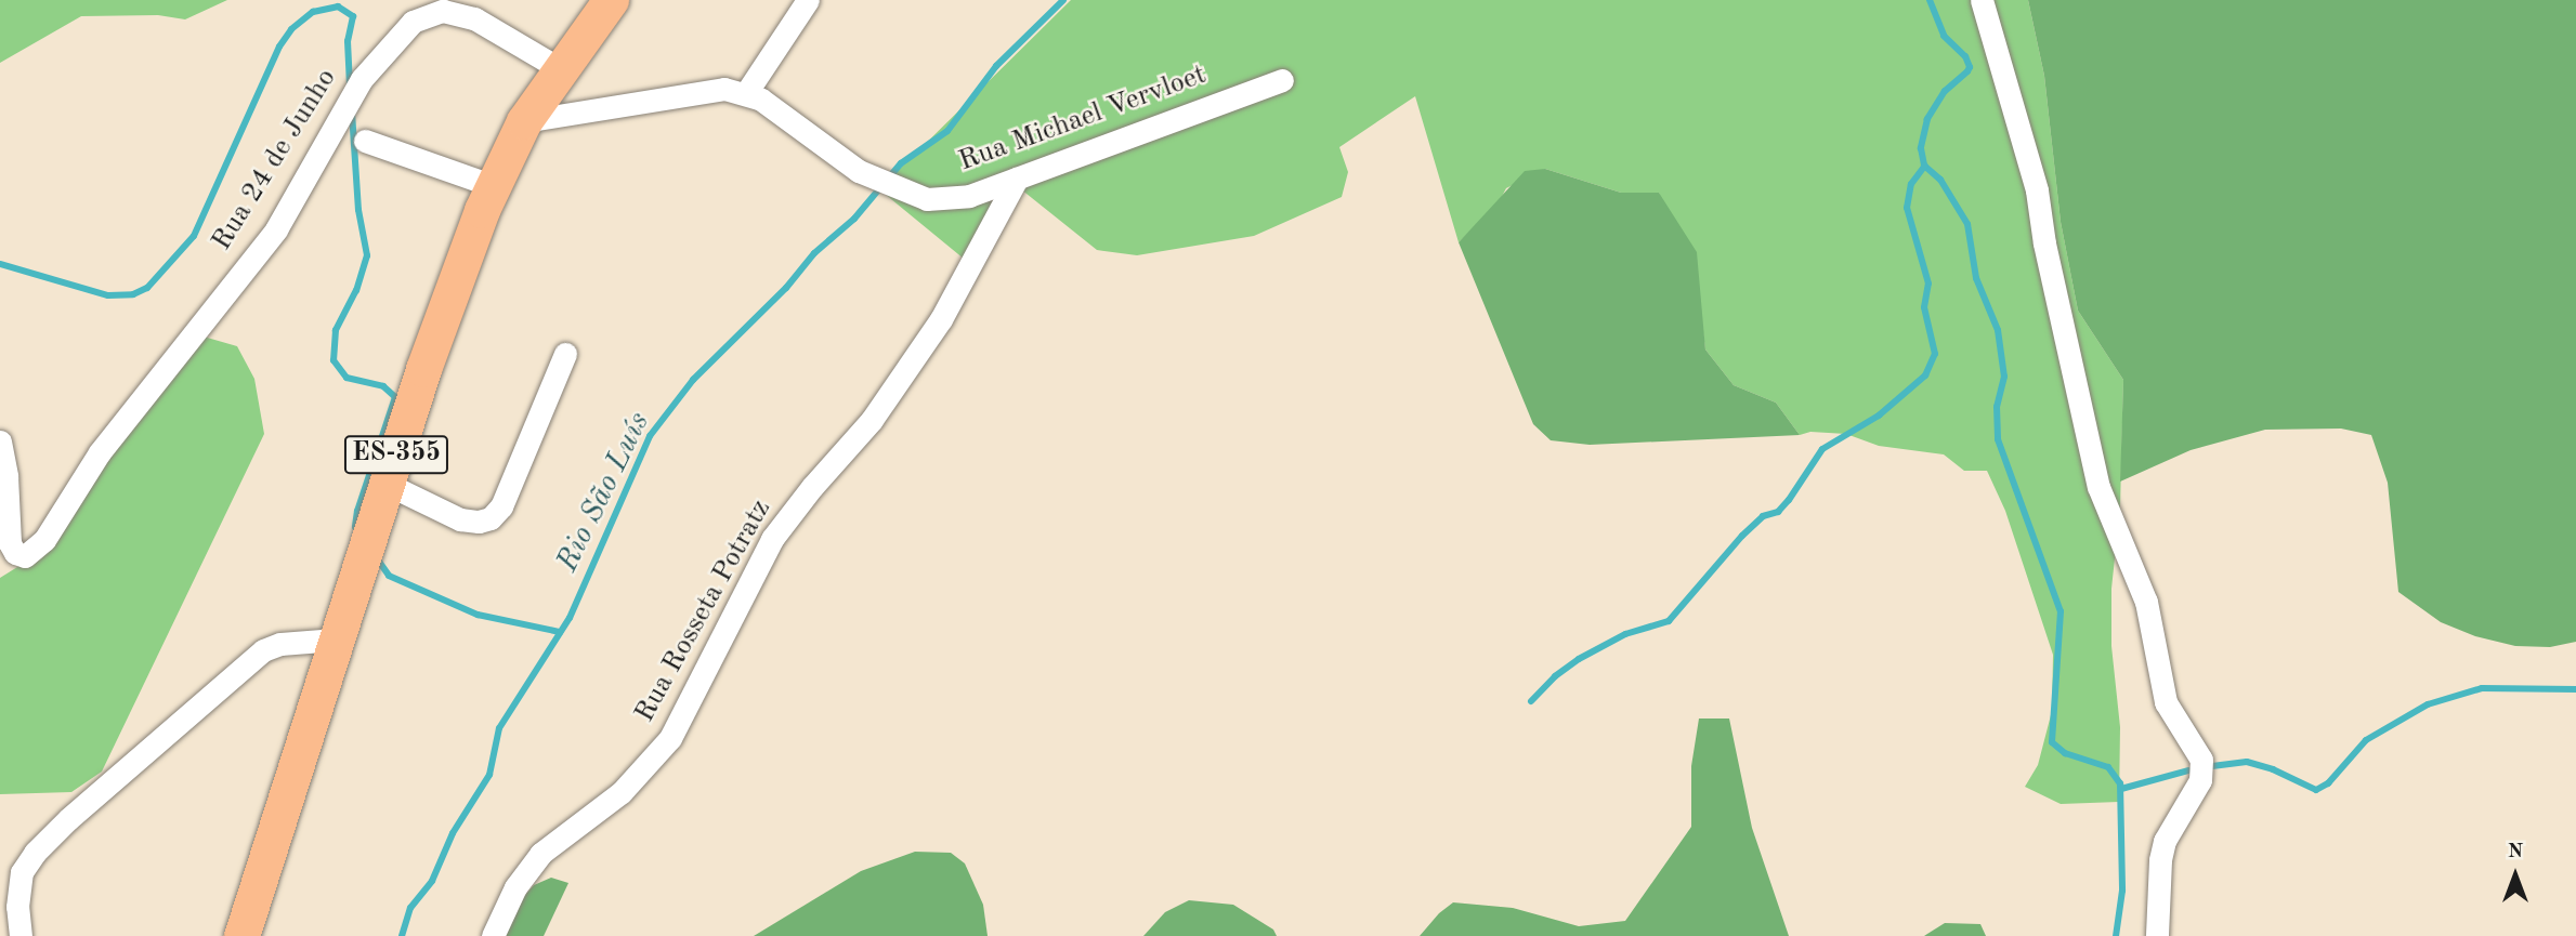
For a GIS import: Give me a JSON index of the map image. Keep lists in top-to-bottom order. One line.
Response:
{"streets":{"main road":["ES-355"],"street":["Rua Michael Vervloet","Rua 24 de Junho","Rua Rosseta Potratz"]},"crossings":[["Rua Michael Vervloet","ES-355"],["Rua Michael Vervloet","Rua Rosseta Potratz"],["Rua 24 de Junho","ES-355"]],"water":["Rio São Luís"],"north":"top"}
